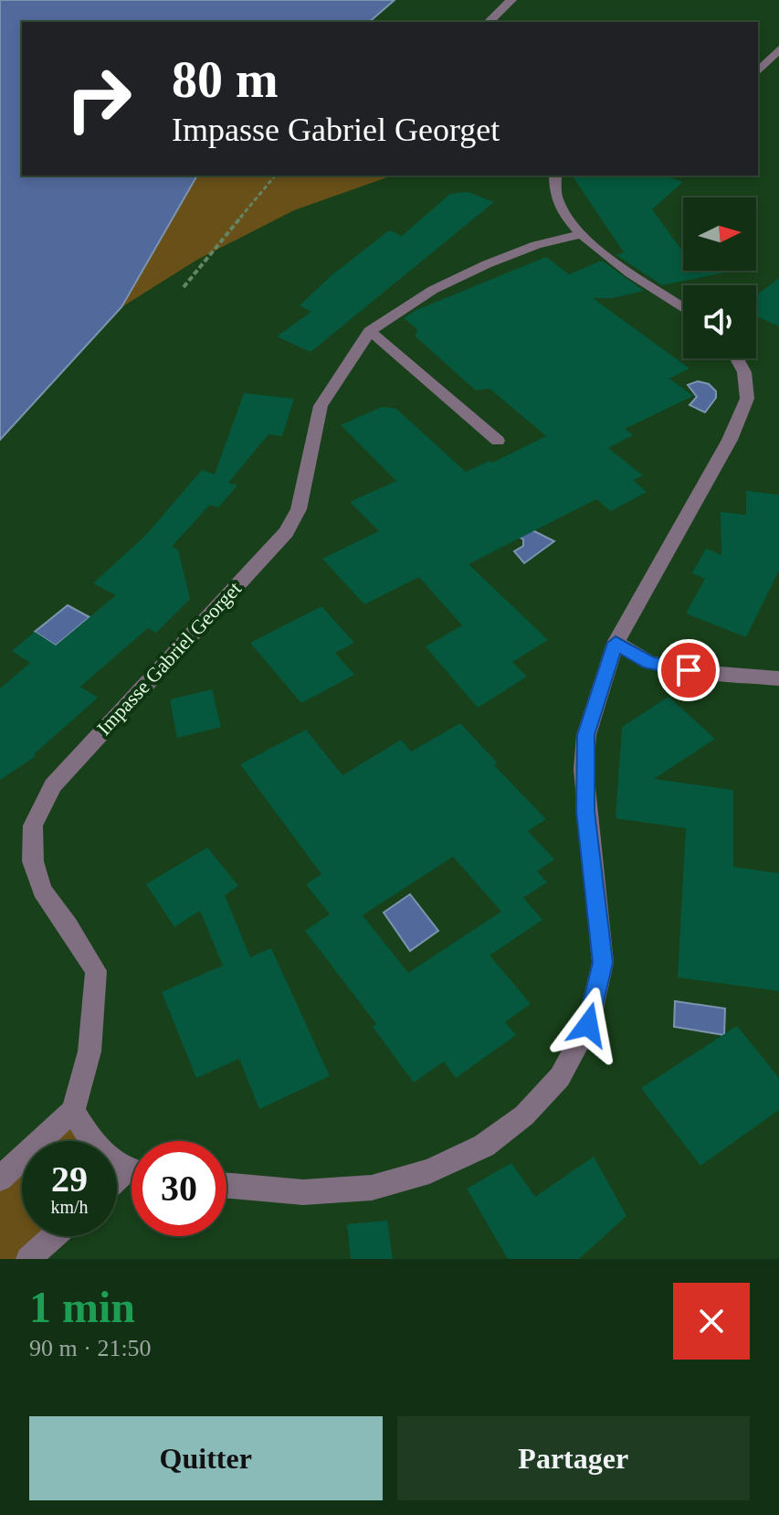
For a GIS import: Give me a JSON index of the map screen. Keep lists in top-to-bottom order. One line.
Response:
{"streets":{"street":["Impasse Gabriel Georget"]},"north":"right","page":{"turn":["80 m","Impasse Gabriel Georget"],"speed":"29 km/h","limit":"30","heading":["1 min","90 m · 21:50"],"buttons":["Quitter","Partager"]}}
